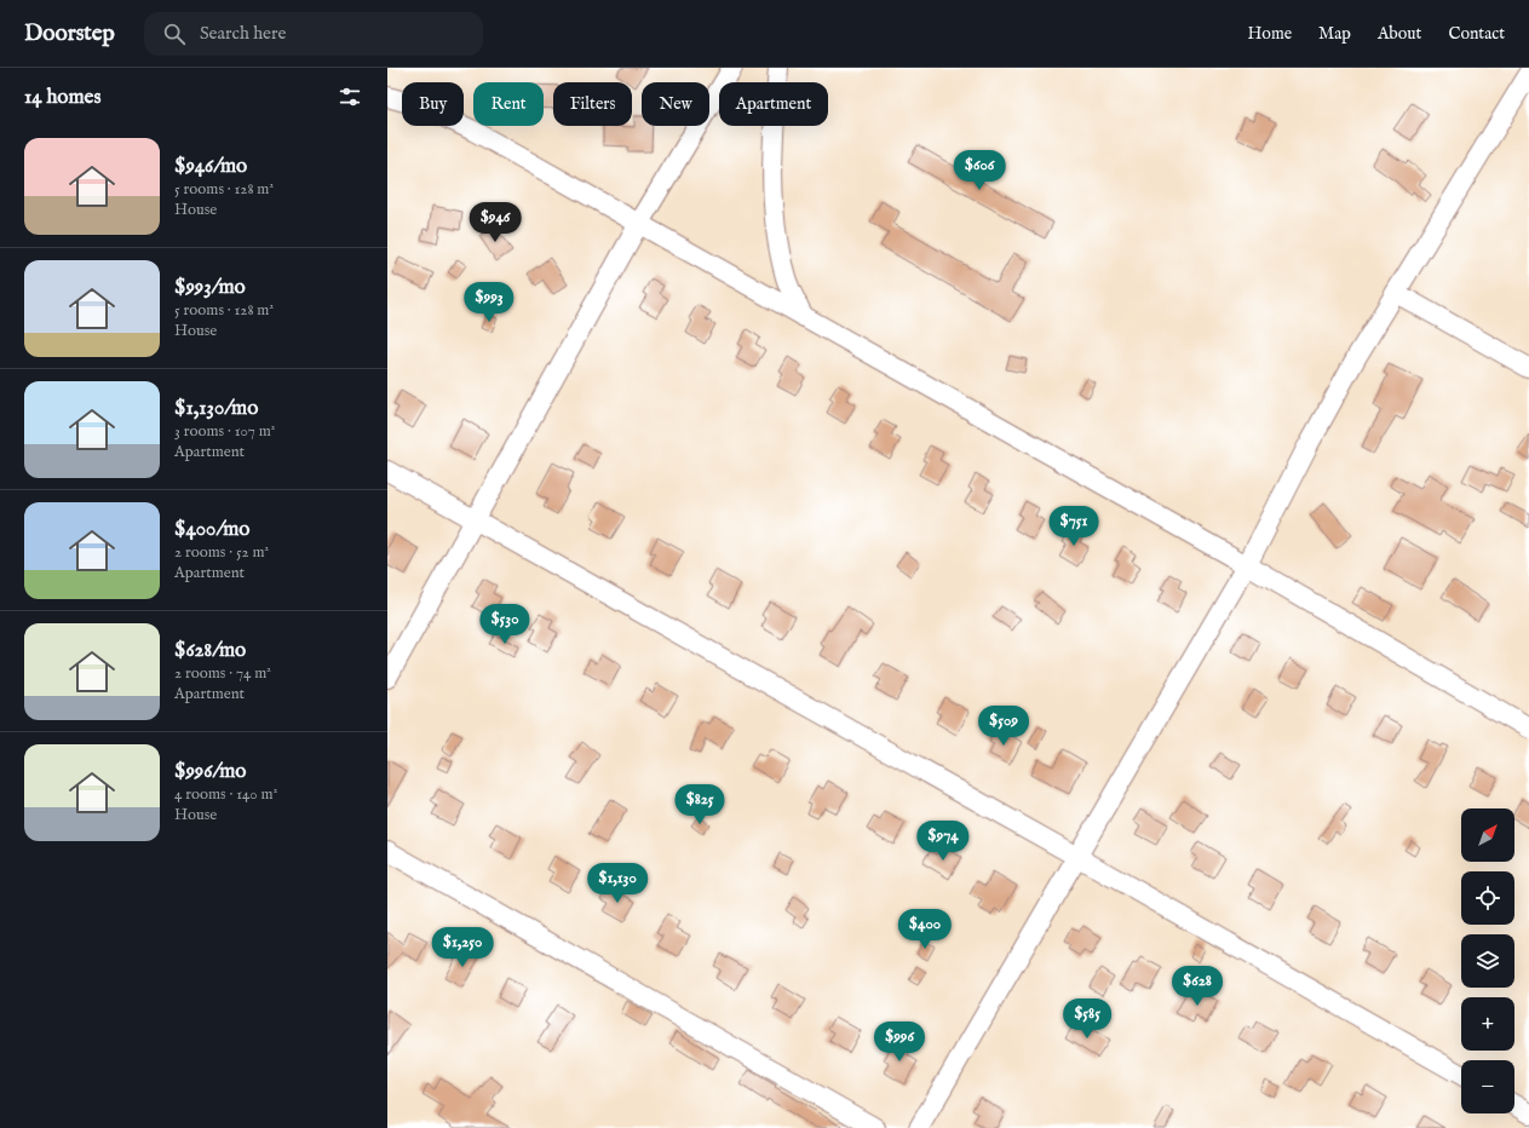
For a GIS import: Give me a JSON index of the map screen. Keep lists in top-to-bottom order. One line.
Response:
{"north":"top right","page":{"header":"Doorstep","search":"Search here","nav":["Home","Map","About","Contact"],"heading":"14 homes","chip":["Buy","Rent","Filters","New","Apartment"],"list":[{"name":"$946/mo","note":"5 rooms · 128 m² · House"},{"name":"$993/mo","note":"5 rooms · 128 m² · House"},{"name":"$1,130/mo","note":"3 rooms · 107 m² · Apartment"},{"name":"$400/mo","note":"2 rooms · 52 m² · Apartment"},{"name":"$628/mo","note":"2 rooms · 74 m² · Apartment"},{"name":"$996/mo","note":"4 rooms · 140 m² · House"}],"price":["$606","$946","$993","$751","$530","$509","$825","$974","$1,130","$400","$1,250","$628","$585","$996"],"map_buttons":["+","−"]}}
